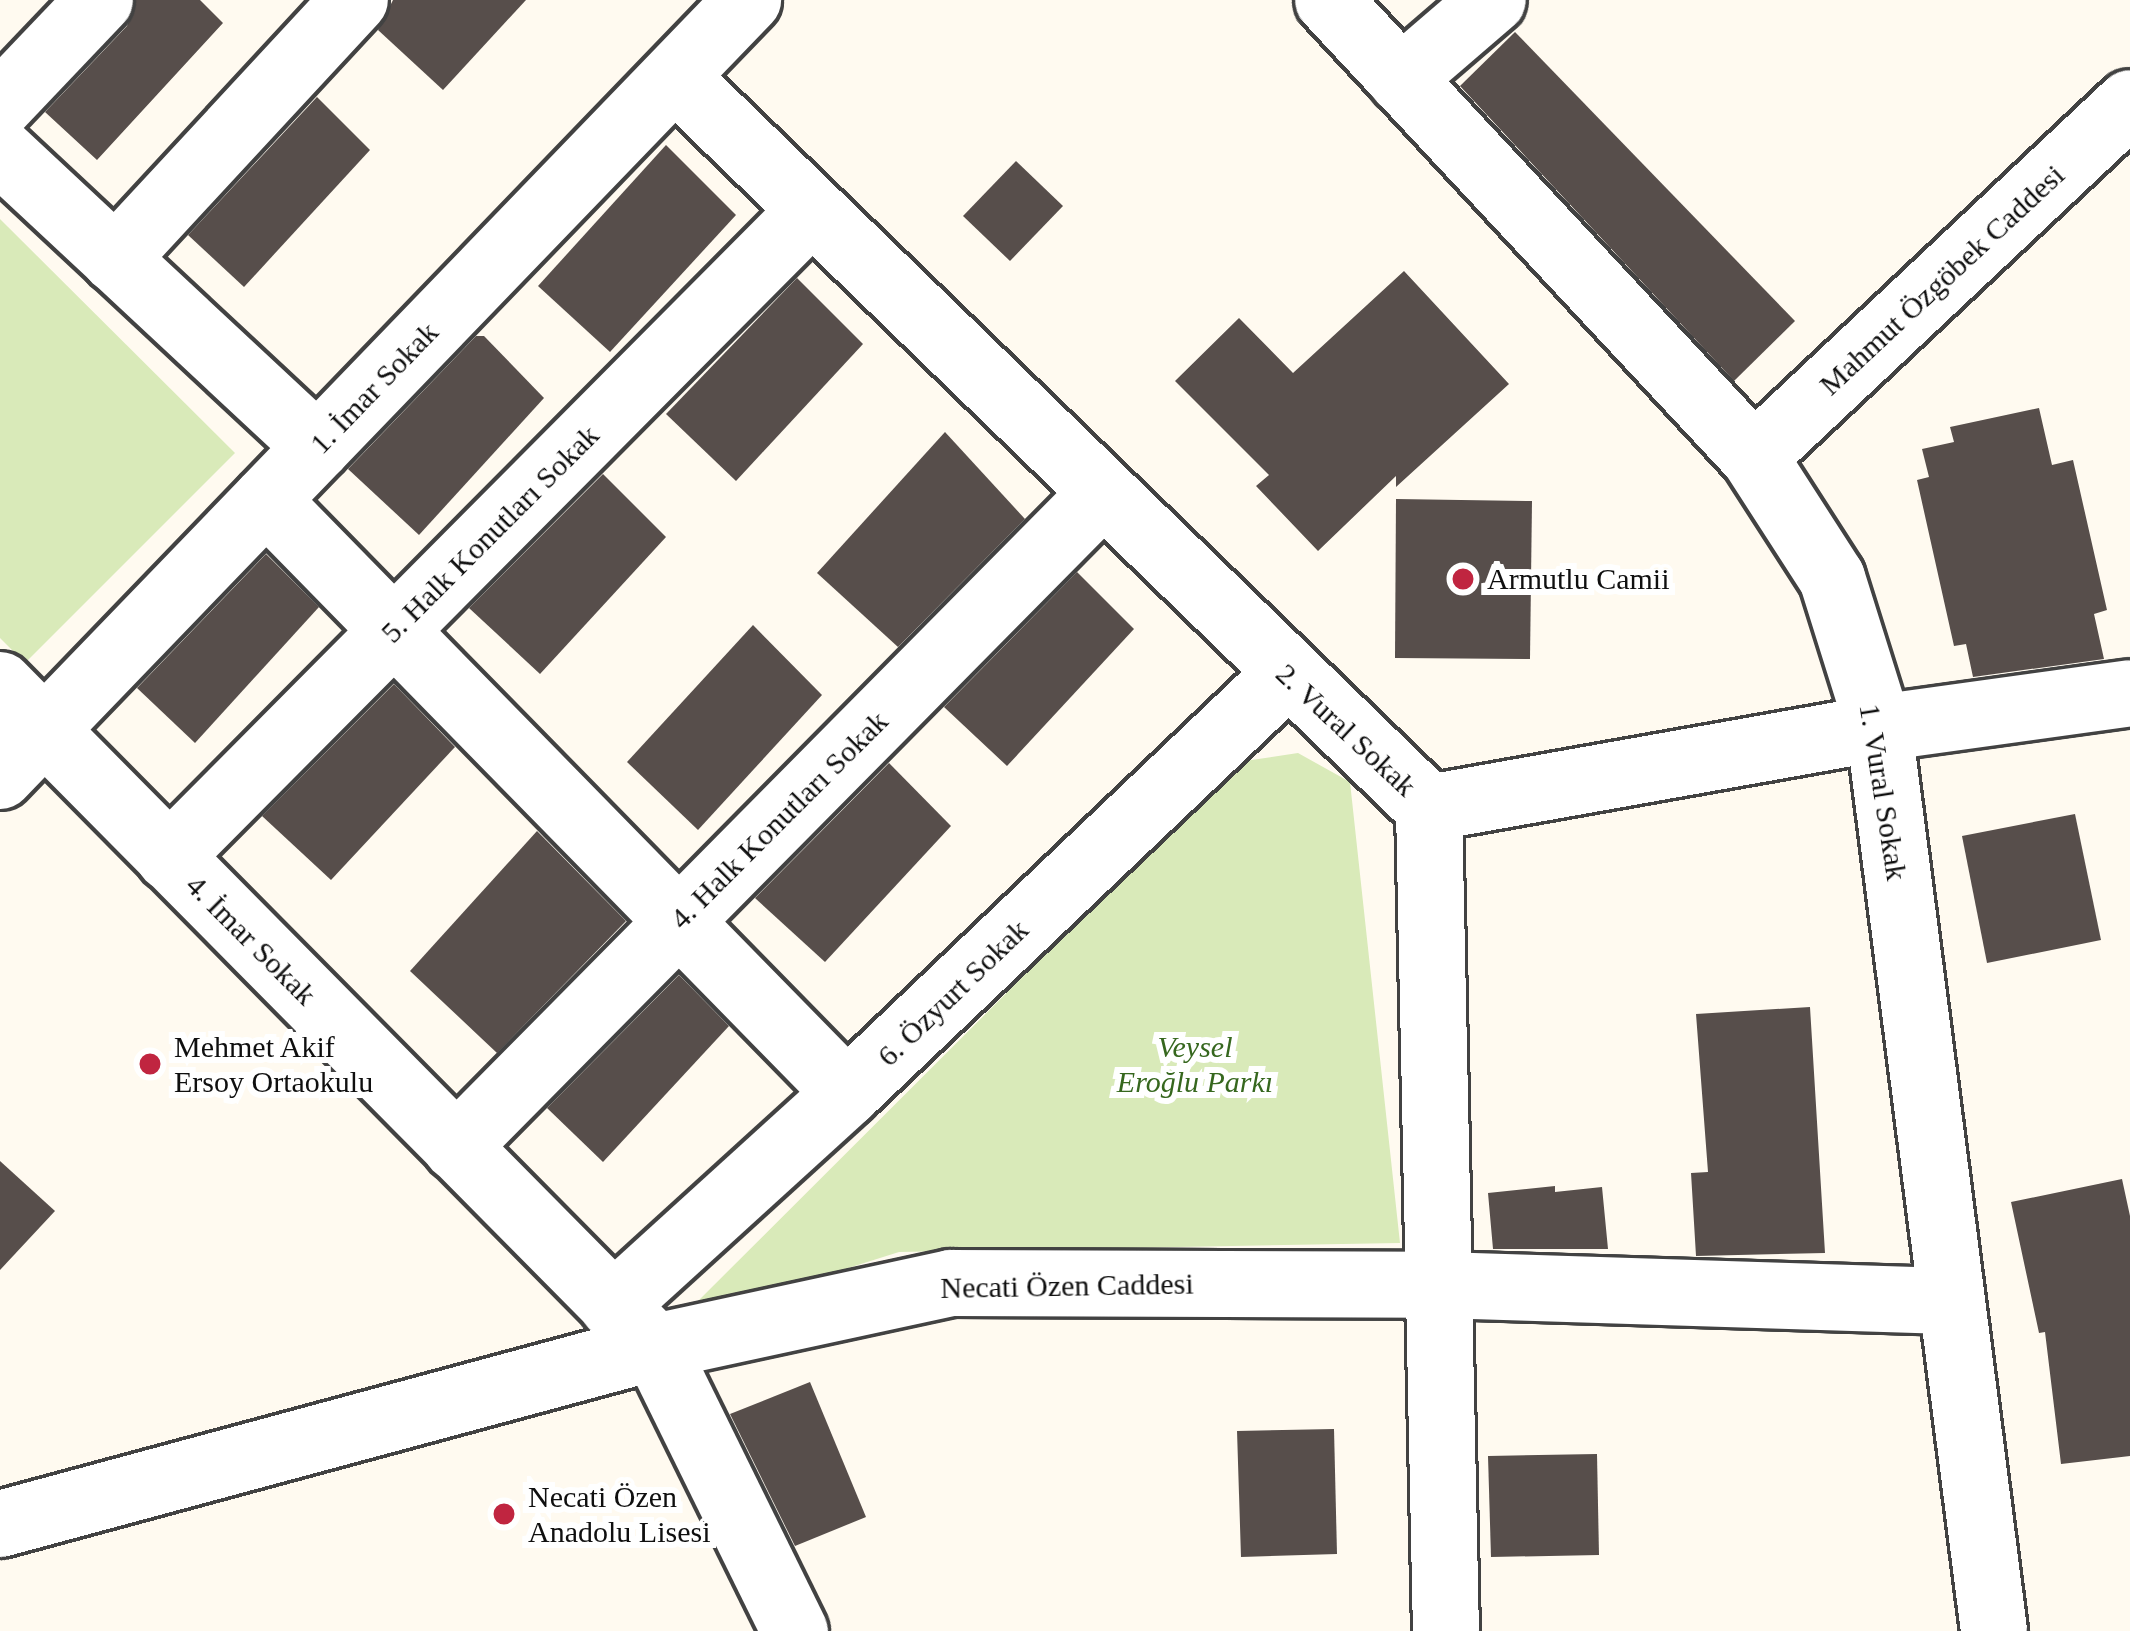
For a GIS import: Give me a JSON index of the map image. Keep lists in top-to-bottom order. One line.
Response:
{"streets":{"street":["Mahmut Özgöbek Caddesi","1. İmar Sokak","5. Halk Konutları Sokak","2. Vural Sokak","1. Vural Sokak","4. Halk Konutları Sokak","4. İmar Sokak","6. Özyurt Sokak","Necati Özen Caddesi"]},"crossings":[["Mahmut Özgöbek Caddesi","1. Vural Sokak"],["1. İmar Sokak","2. Vural Sokak"],["1. İmar Sokak","4. İmar Sokak"],["5. Halk Konutları Sokak","2. Vural Sokak"],["5. Halk Konutları Sokak","4. İmar Sokak"],["2. Vural Sokak","4. Halk Konutları Sokak"],["2. Vural Sokak","6. Özyurt Sokak"],["2. Vural Sokak","Necati Özen Caddesi"],["1. Vural Sokak","Necati Özen Caddesi"],["4. Halk Konutları Sokak","4. İmar Sokak"],["4. İmar Sokak","6. Özyurt Sokak"],["4. İmar Sokak","Necati Özen Caddesi"],["6. Özyurt Sokak","Necati Özen Caddesi"]],"parks":["Veysel Eroğlu Parkı"],"places":["Armutlu Camii","Mehmet Akif Ersoy Ortaokulu","Necati Özen Anadolu Lisesi"]}
